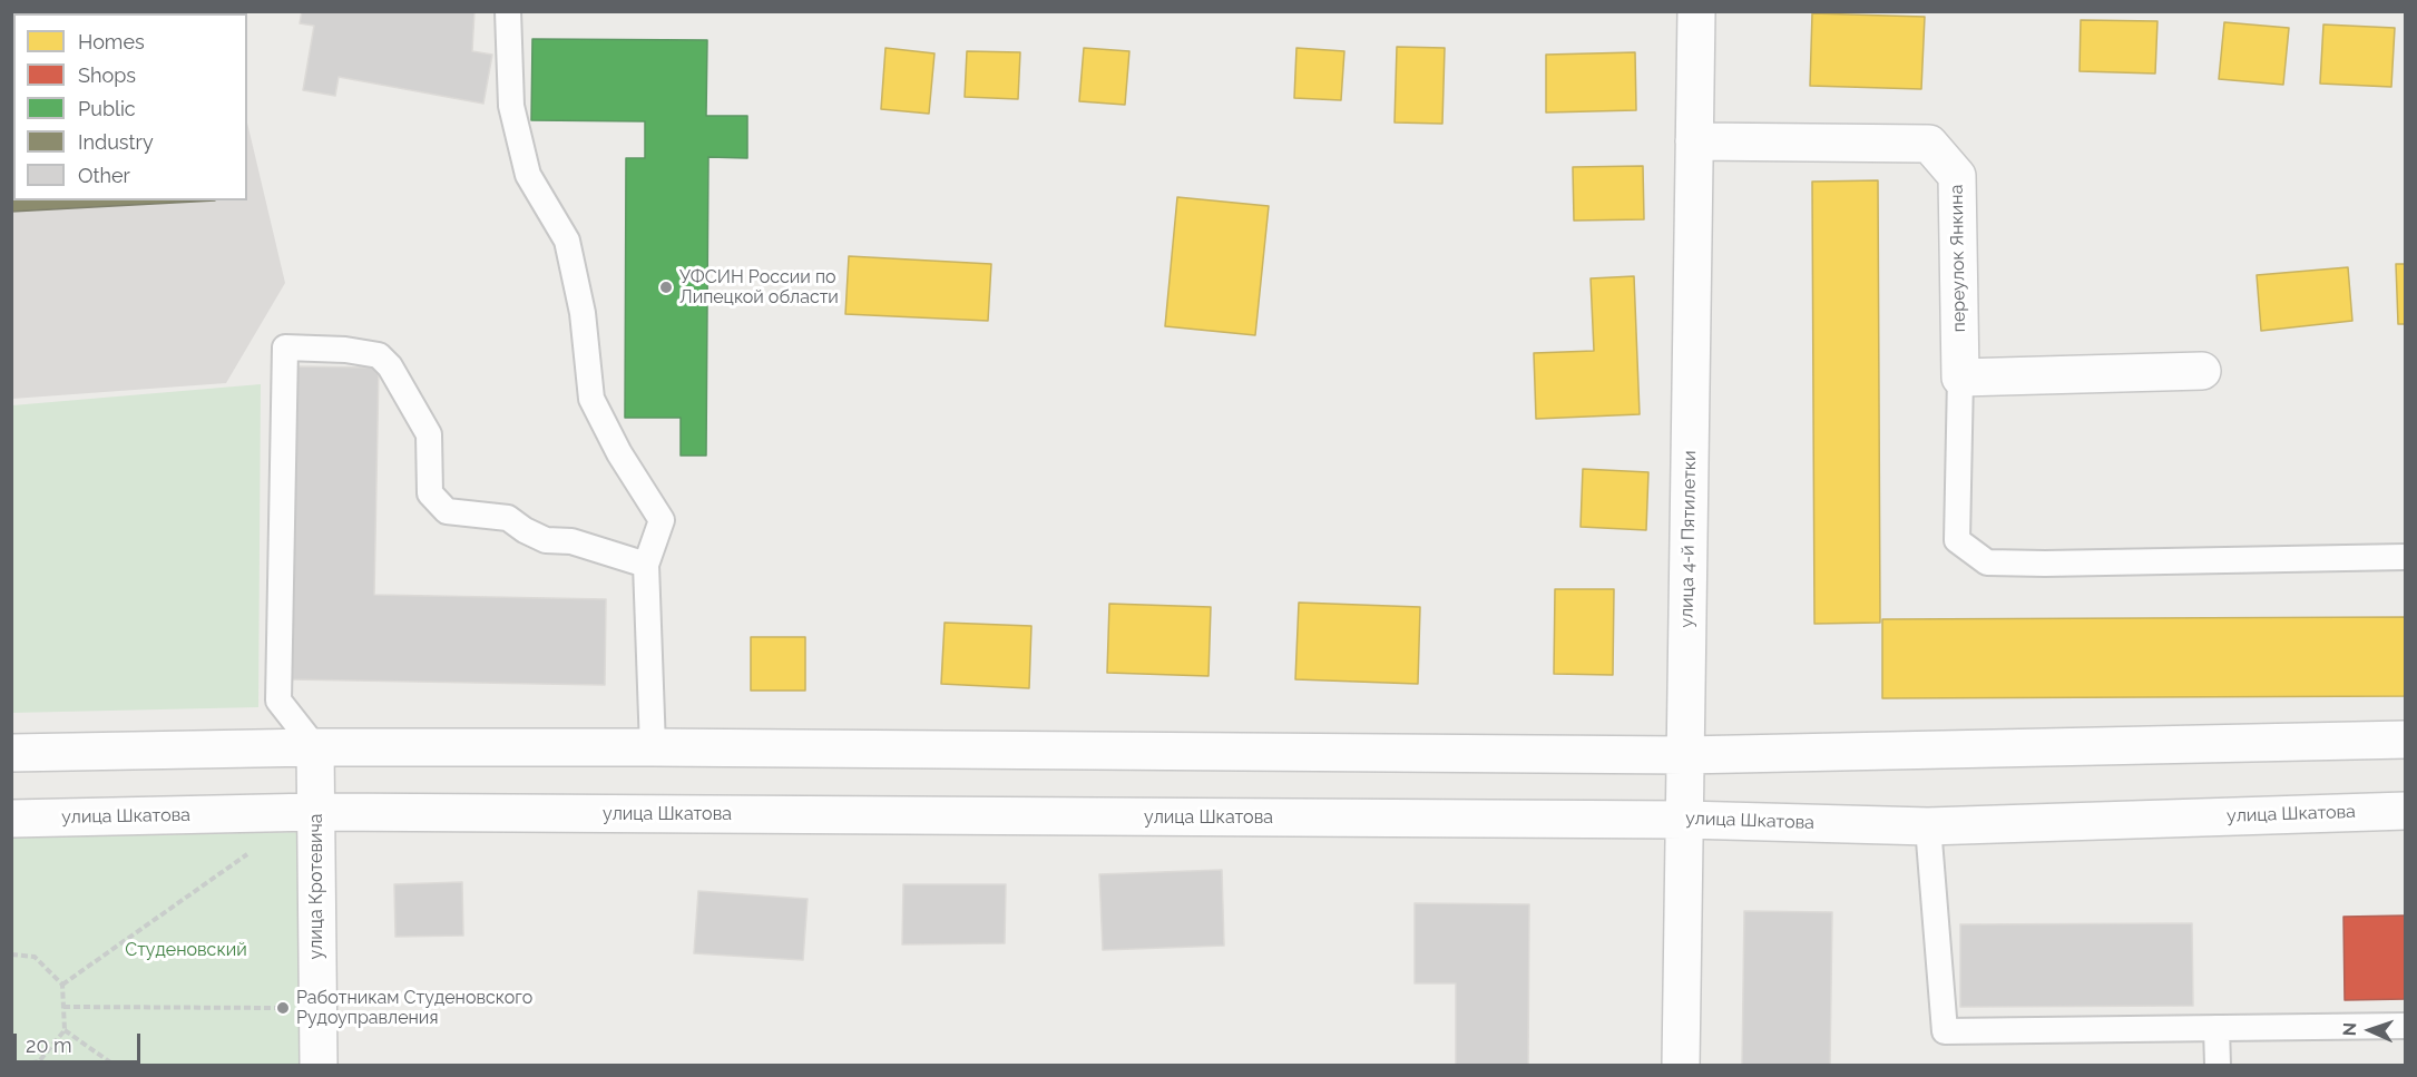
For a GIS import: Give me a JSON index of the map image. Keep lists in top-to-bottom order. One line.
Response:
{"streets":{"street":["переулок Янкина","улица 4-й Пятилетки","улица Шкатова","улица Кротевича"]},"crossings":[["переулок Янкина","улица 4-й Пятилетки"],["улица 4-й Пятилетки","улица Шкатова"],["улица Шкатова","улица Кротевича"]],"parks":["Студеновский"],"places":["УФСИН России по Липецкой области","Работникам Студеновского Рудоуправления"],"legend":["Homes","Shops","Public","Industry","Other"],"scale_bar":"20 m","north":"left"}
